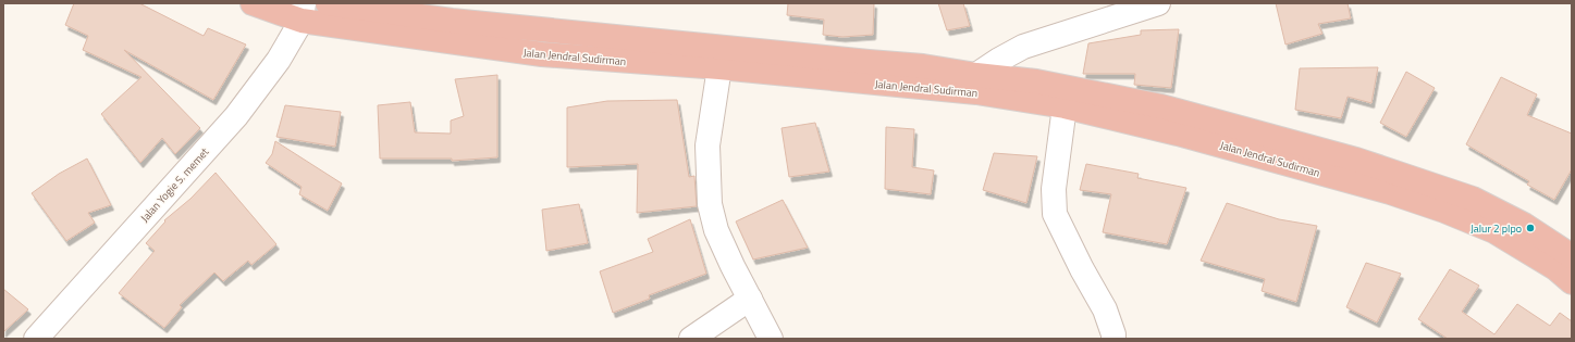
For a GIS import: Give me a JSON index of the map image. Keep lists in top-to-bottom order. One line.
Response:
{"streets":{"highway":["Jalan Jendral Sudirman"],"street":["Jalan Yogie S. memet"]},"crossings":[["Jalan Jendral Sudirman","Jalan Yogie S. memet"]],"places":["Jalur 2 plpo"]}
